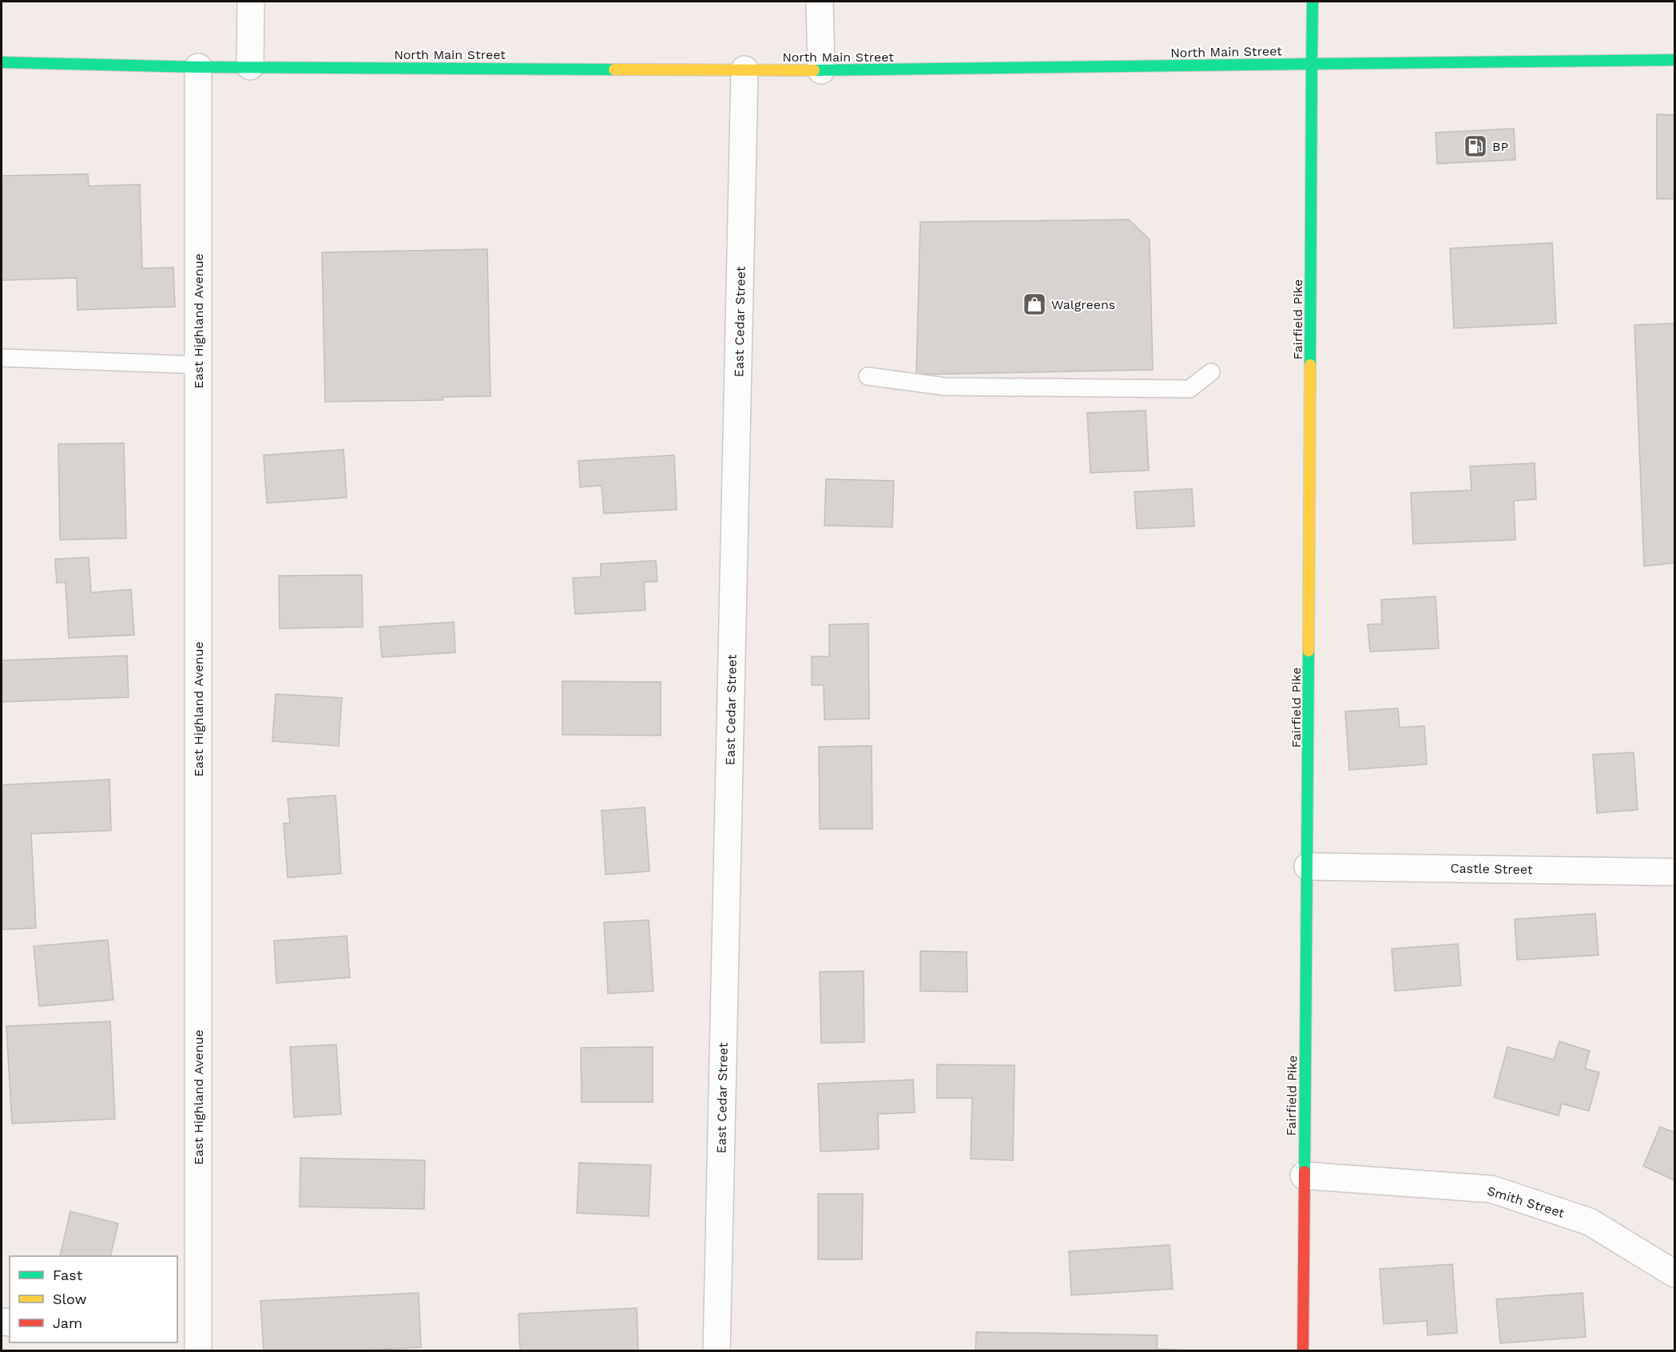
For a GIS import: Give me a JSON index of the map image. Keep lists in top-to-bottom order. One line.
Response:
{"streets":{"main road":["North Main Street","Fairfield Pike"],"street":["East Highland Avenue","East Cedar Street","Castle Street","Smith Street"]},"crossings":[["North Main Street","Fairfield Pike"],["North Main Street","East Highland Avenue"],["North Main Street","East Cedar Street"],["Fairfield Pike","Castle Street"],["Fairfield Pike","Smith Street"]],"places":{"fuel station":["BP"],"shop":["Walgreens"]},"legend":["Fast","Slow","Jam"]}
